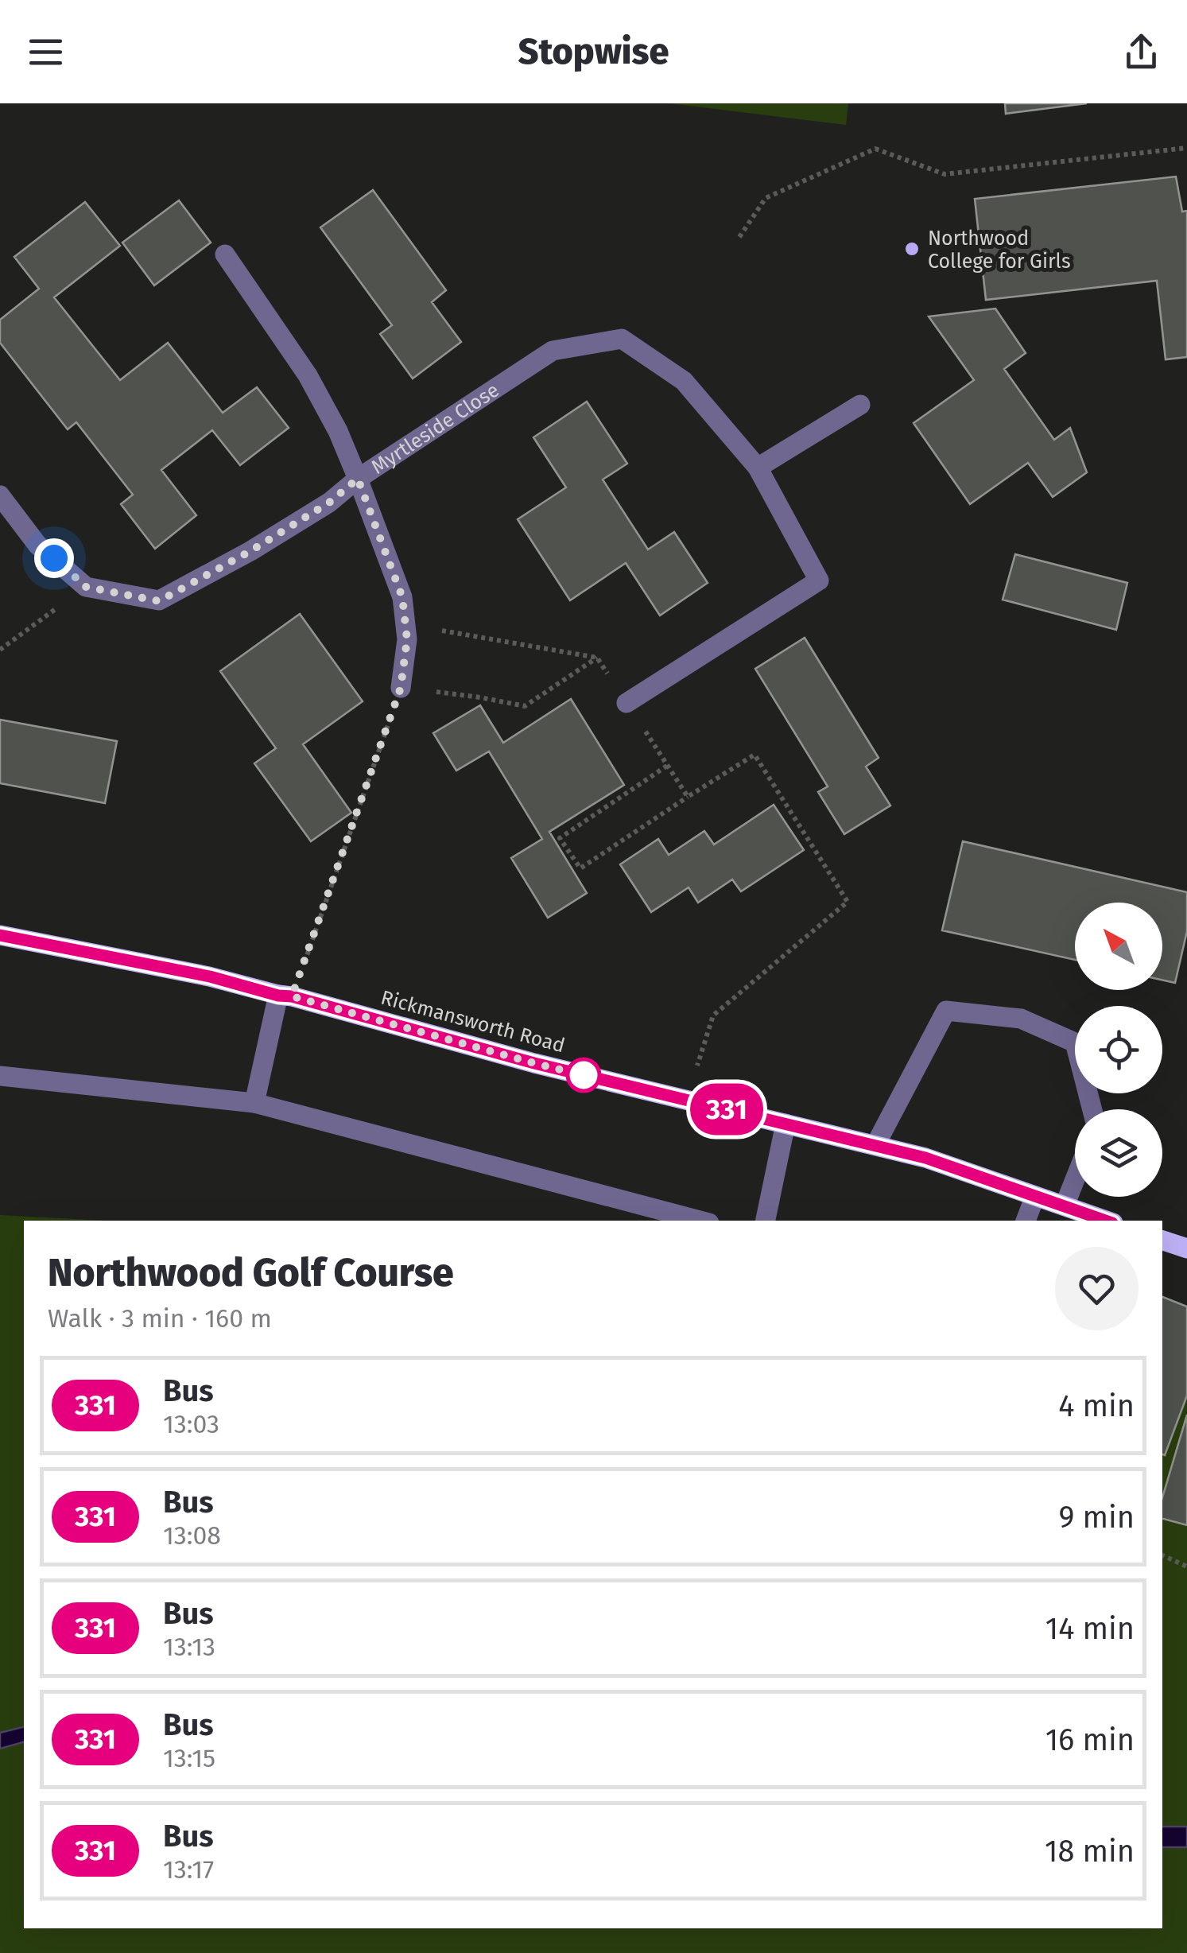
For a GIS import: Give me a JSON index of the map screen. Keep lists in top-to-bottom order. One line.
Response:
{"streets":{"main road":["Rickmansworth Road"],"street":["Myrtleside Close"]},"places":["Northwood College for Girls"],"lines":["bus line 331"],"north":"top left","page":{"header":"Stopwise","on_map":"331","heading":["Northwood Golf Course","Walk · 3 min · 160 m"],"list":[{"mark":"331","name":"Bus","note":"13:03","value":"4 min"},{"mark":"331","name":"Bus","note":"13:08","value":"9 min"},{"mark":"331","name":"Bus","note":"13:13","value":"14 min"},{"mark":"331","name":"Bus","note":"13:15","value":"16 min"},{"mark":"331","name":"Bus","note":"13:17","value":"18 min"}]}}
